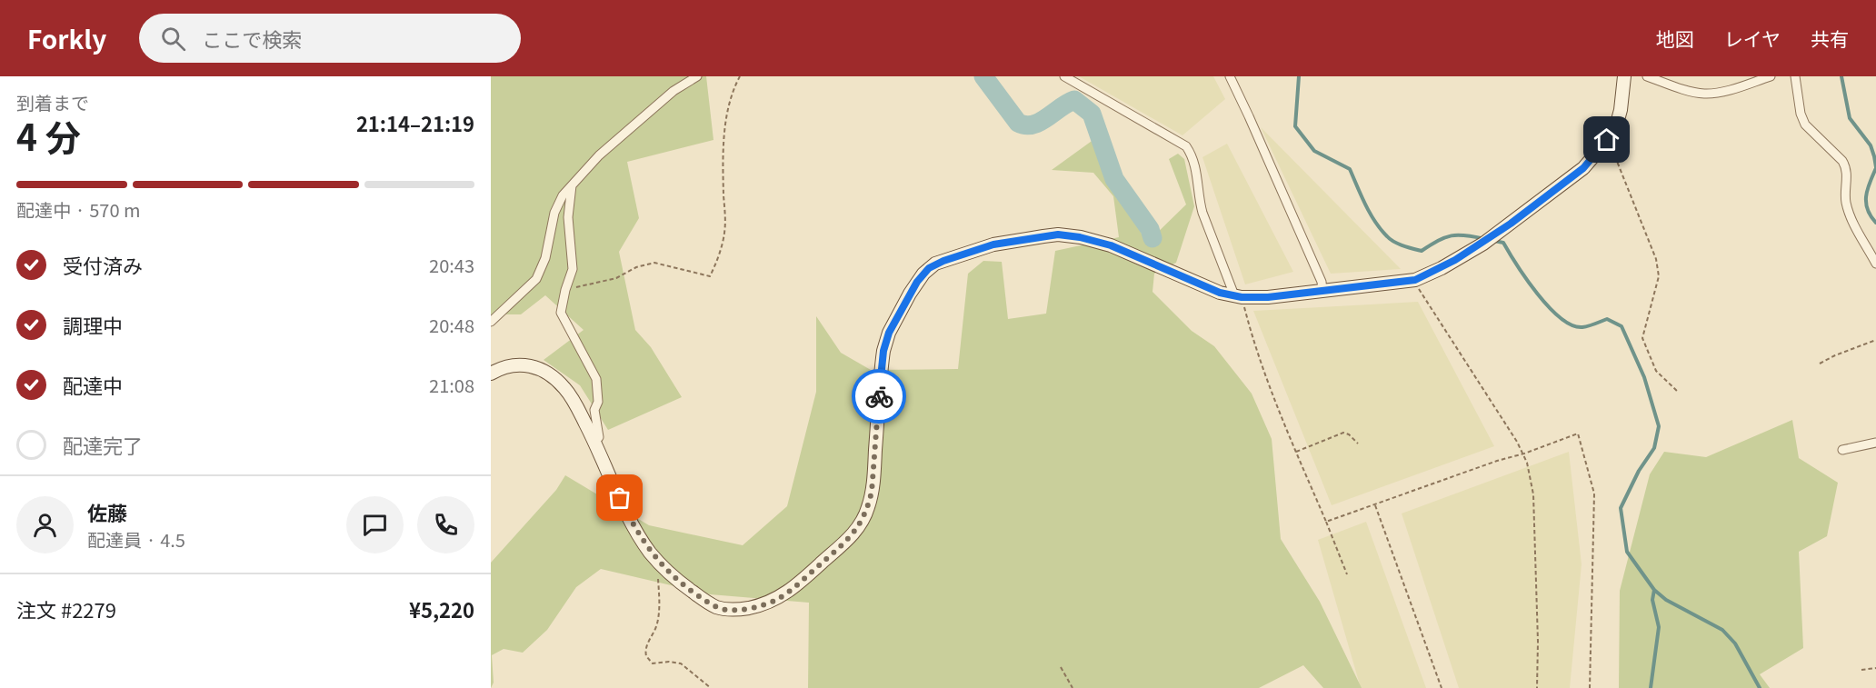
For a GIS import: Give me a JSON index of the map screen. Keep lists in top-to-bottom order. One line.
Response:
{"page":{"header":"Forkly","search":"ここで検索","nav":["地図","レイヤ","共有"],"heading":["4 分","到着まで","21:14–21:19"],"panel":["佐藤","配達員 · 4.5","注文 #2279","¥5,220"],"bar":"配達中 · 570 m","list":[["受付済み","20:43"],["調理中","20:48"],["配達中","21:08"],"配達完了"]}}
